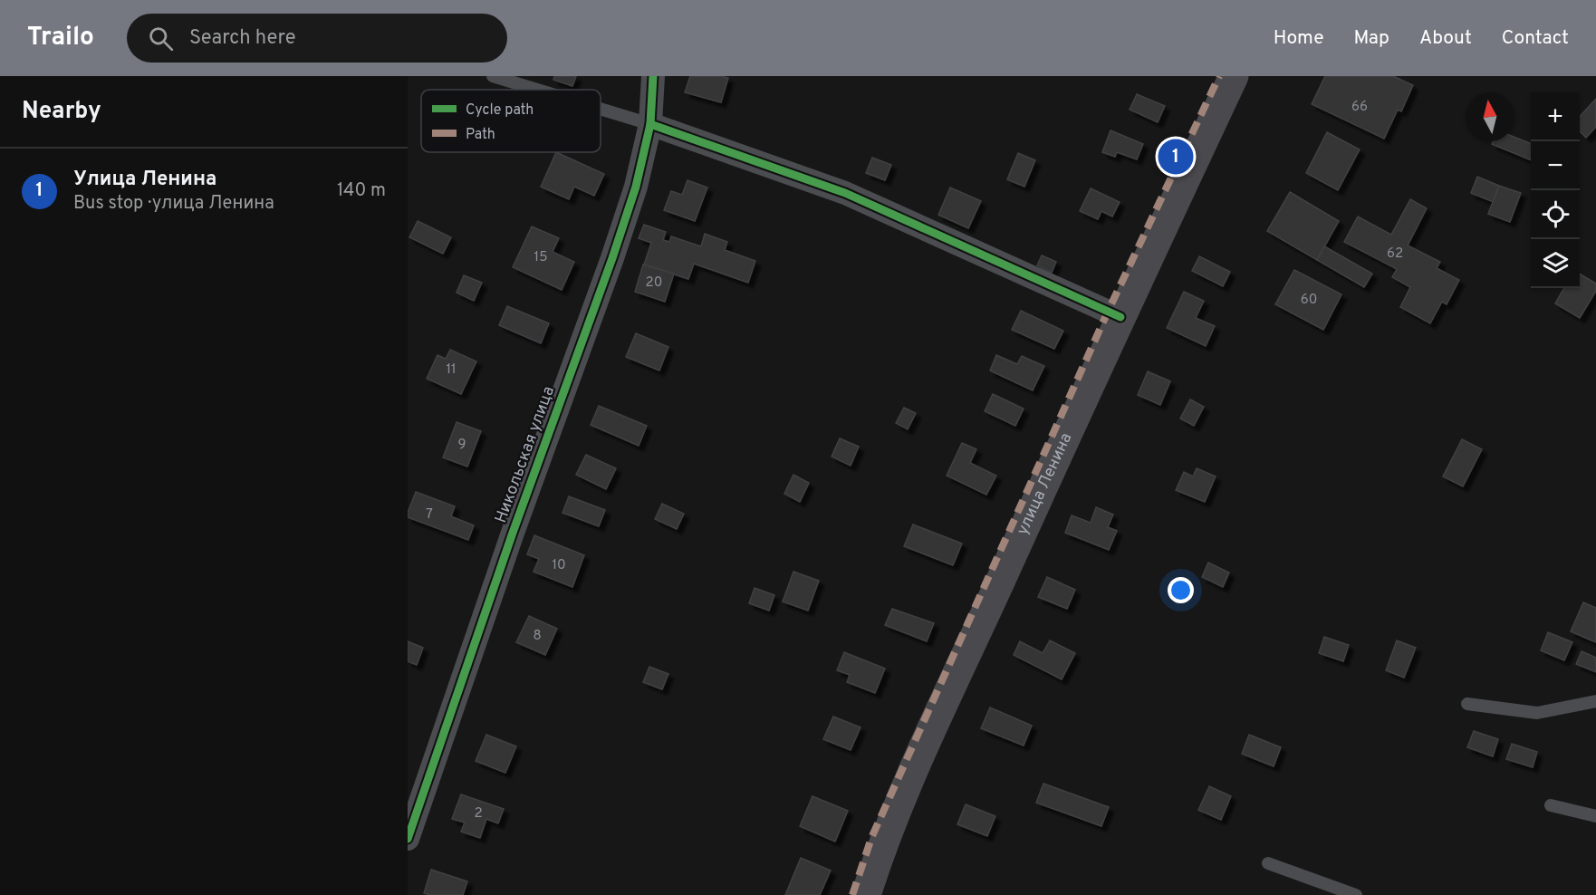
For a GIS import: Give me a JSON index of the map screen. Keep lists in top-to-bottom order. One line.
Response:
{"streets":{"main road":["улица Ленина"],"street":["Никольская улица"]},"house_numbers":["66","62","15","20","60","11","9","7","10","8","2"],"legend":["Cycle path","Path"],"north":"top","page":{"header":"Trailo","search":"Search here","nav":["Home","Map","About","Contact"],"heading":"Nearby","map_buttons":["+","−"],"pins":"1","list":[{"mark":"1","name":"Улица Ленина","note":"Bus stop · улица Ленина","value":"140 m"}]}}
